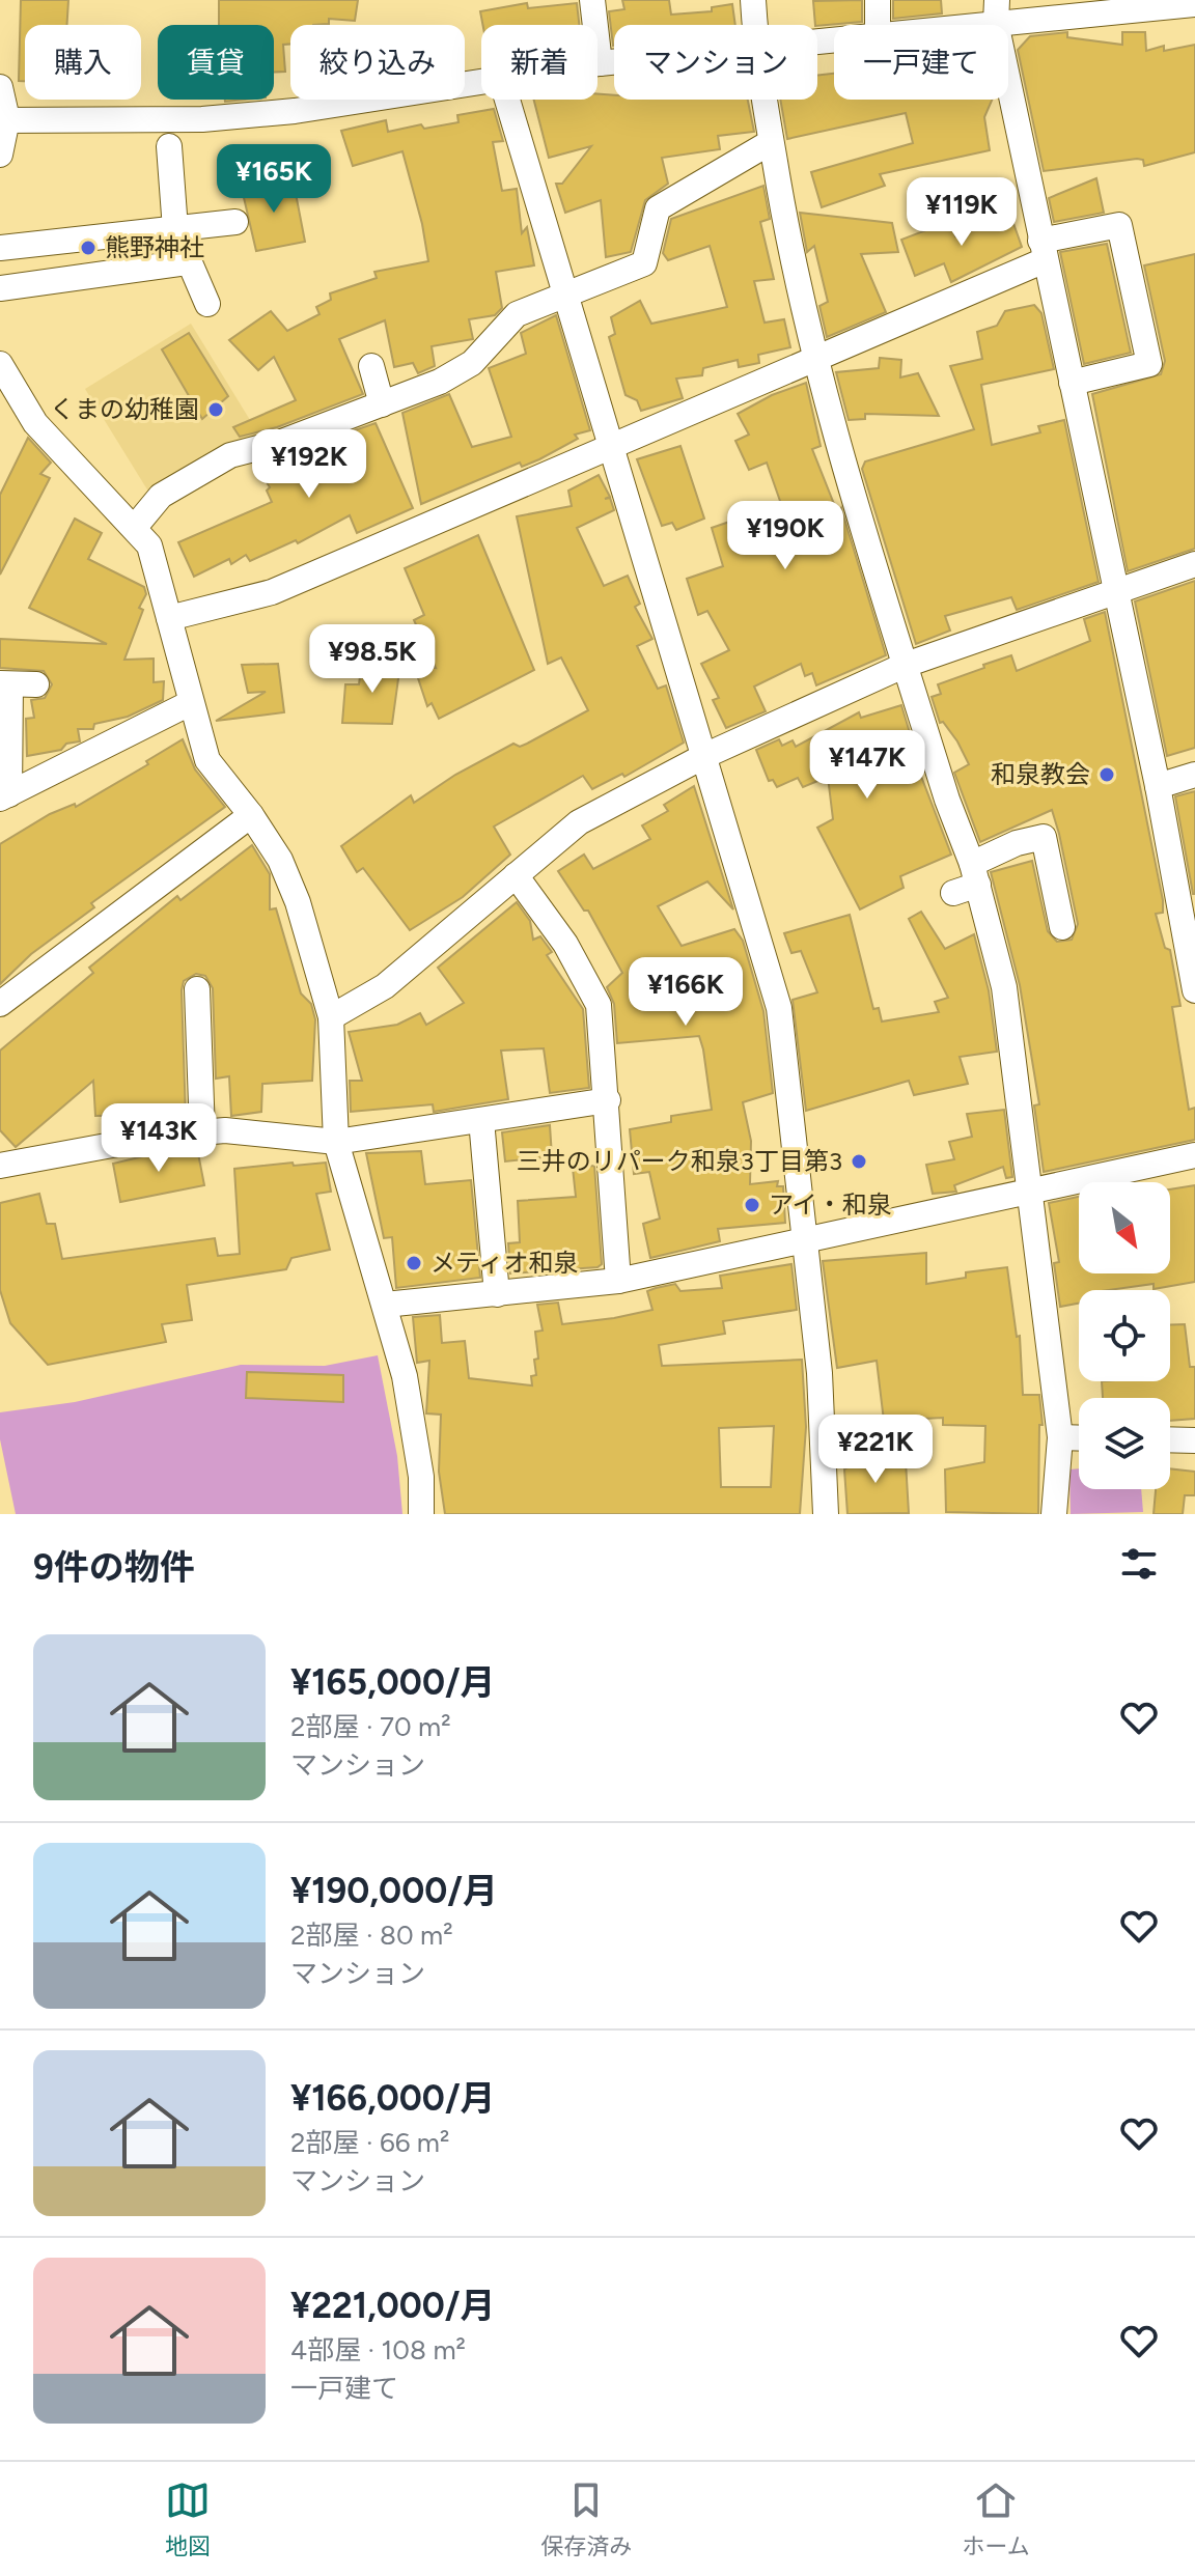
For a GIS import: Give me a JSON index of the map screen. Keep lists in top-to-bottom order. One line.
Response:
{"places":["熊野神社","くまの幼稚園","和泉教会","三井のリパーク和泉3丁目第3","アイ・和泉","メティオ和泉"],"north":"bottom right","page":{"chip":["購入","賃貸","絞り込み","新着","マンション","一戸建て"],"price":["¥165K","¥119K","¥192K","¥190K","¥98.5K","¥147K","¥166K","¥143K","¥221K"],"heading":"9件の物件","list":[{"name":"¥165,000/月","note":"2部屋 · 70 m² · マンション"},{"name":"¥190,000/月","note":"2部屋 · 80 m² · マンション"},{"name":"¥166,000/月","note":"2部屋 · 66 m² · マンション"},{"name":"¥221,000/月","note":"4部屋 · 108 m² · 一戸建て"}],"tabs":["地図","保存済み","ホーム"]}}
